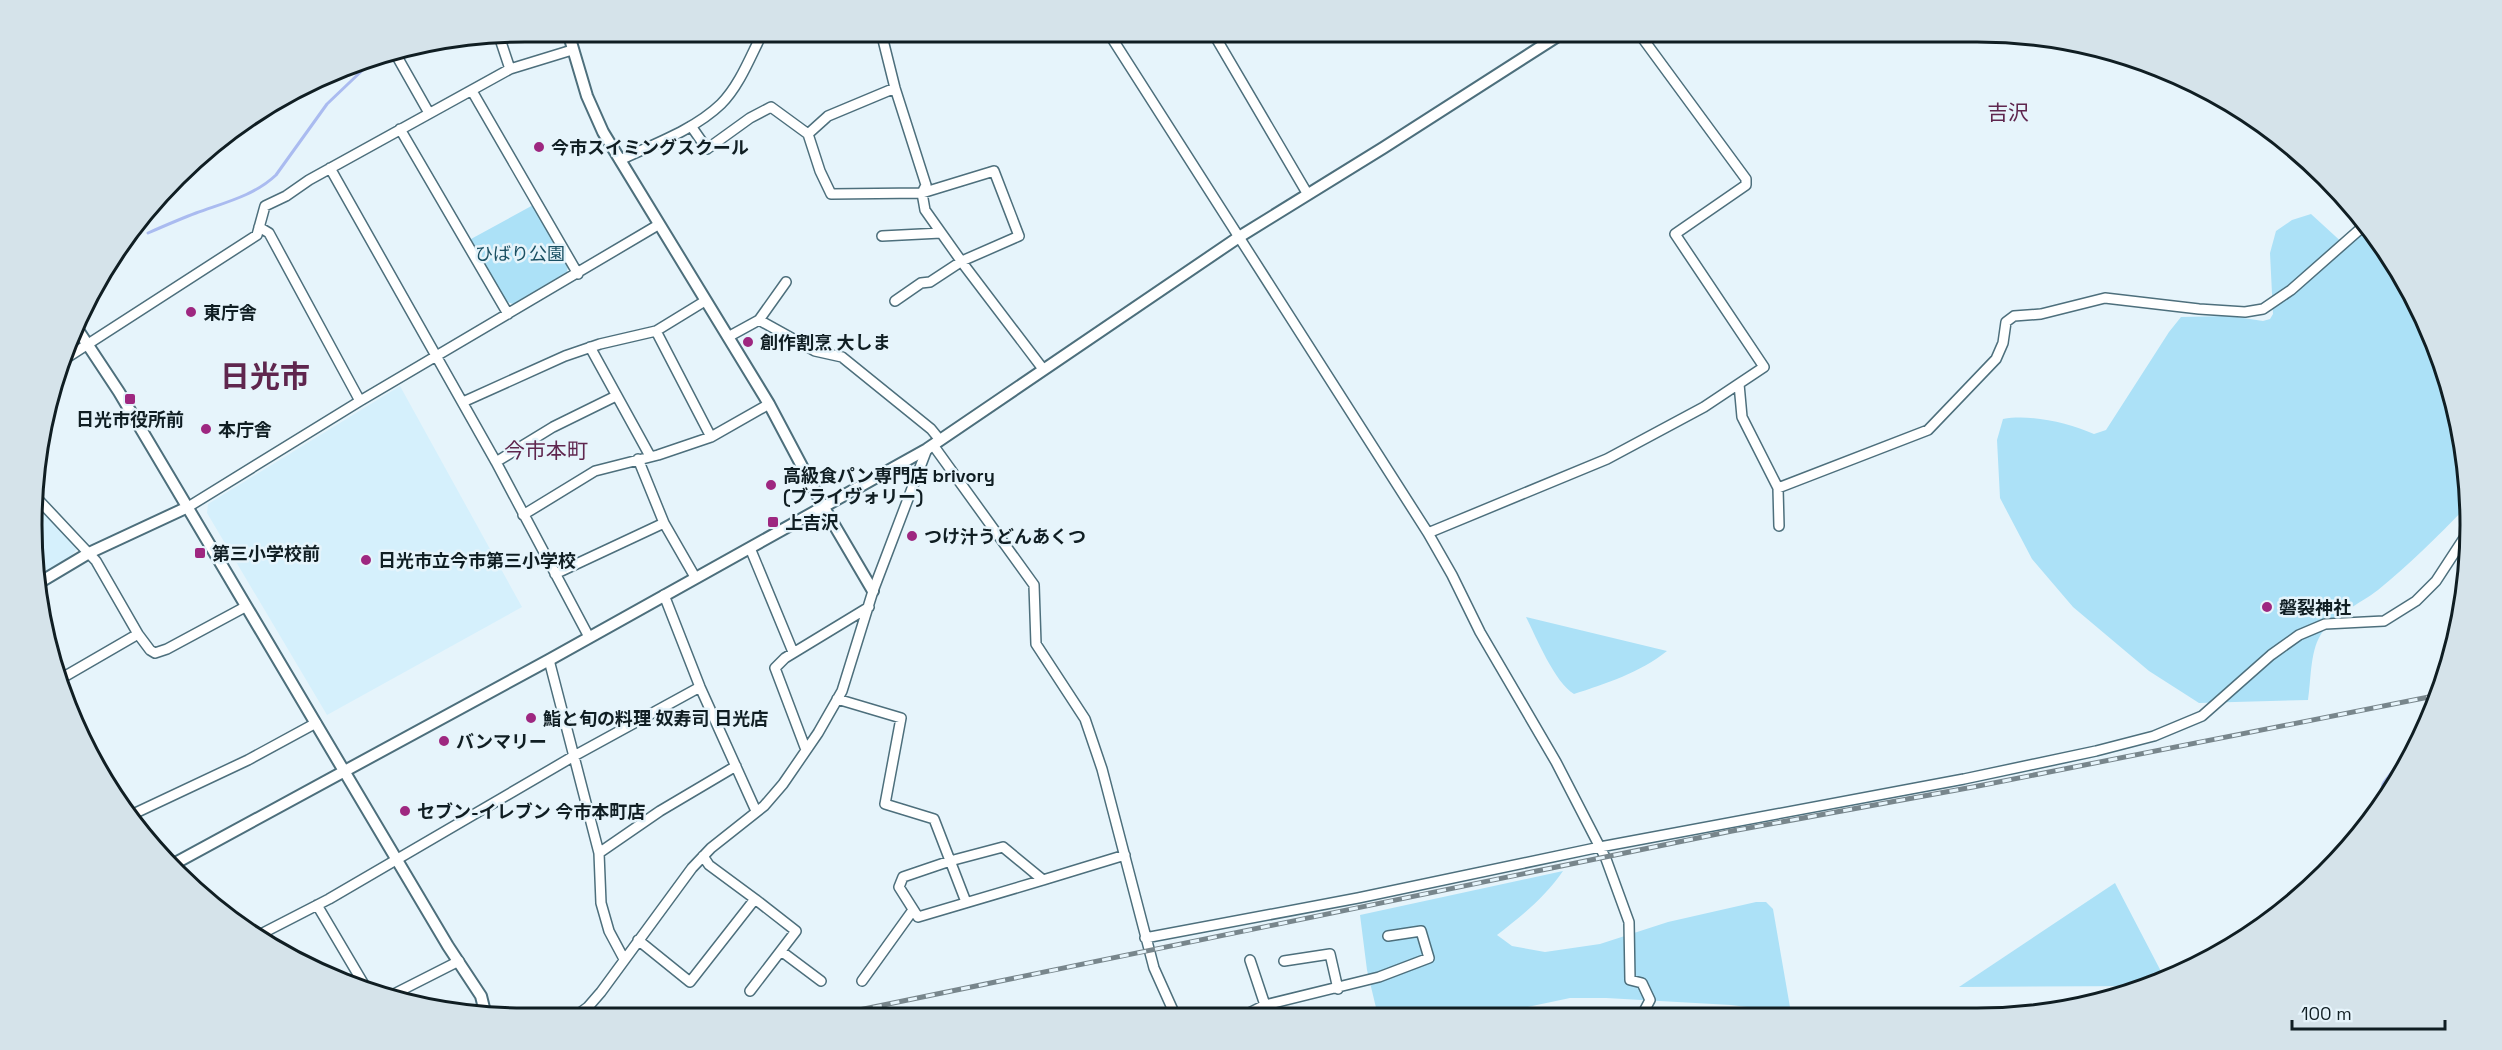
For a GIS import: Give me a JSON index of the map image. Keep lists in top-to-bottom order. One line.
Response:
{"districts":["吉沢","日光市","今市本町"],"parks":["ひばり公園"],"places":{"other":["今市スイミングスクール","東庁舎","創作割烹 大しま","本庁舎","高級食パン専門店 brivory (ブライヴォリー)","つけ汁うどんあくつ","日光市立今市第三小学校","磐裂神社","鮨と旬の料理 奴寿司 日光店","バンマリー","セブン-イレブン 今市本町店"],"transit":["日光市役所前","上吉沢","第三小学校前"]},"scale_bar":"100 m"}
